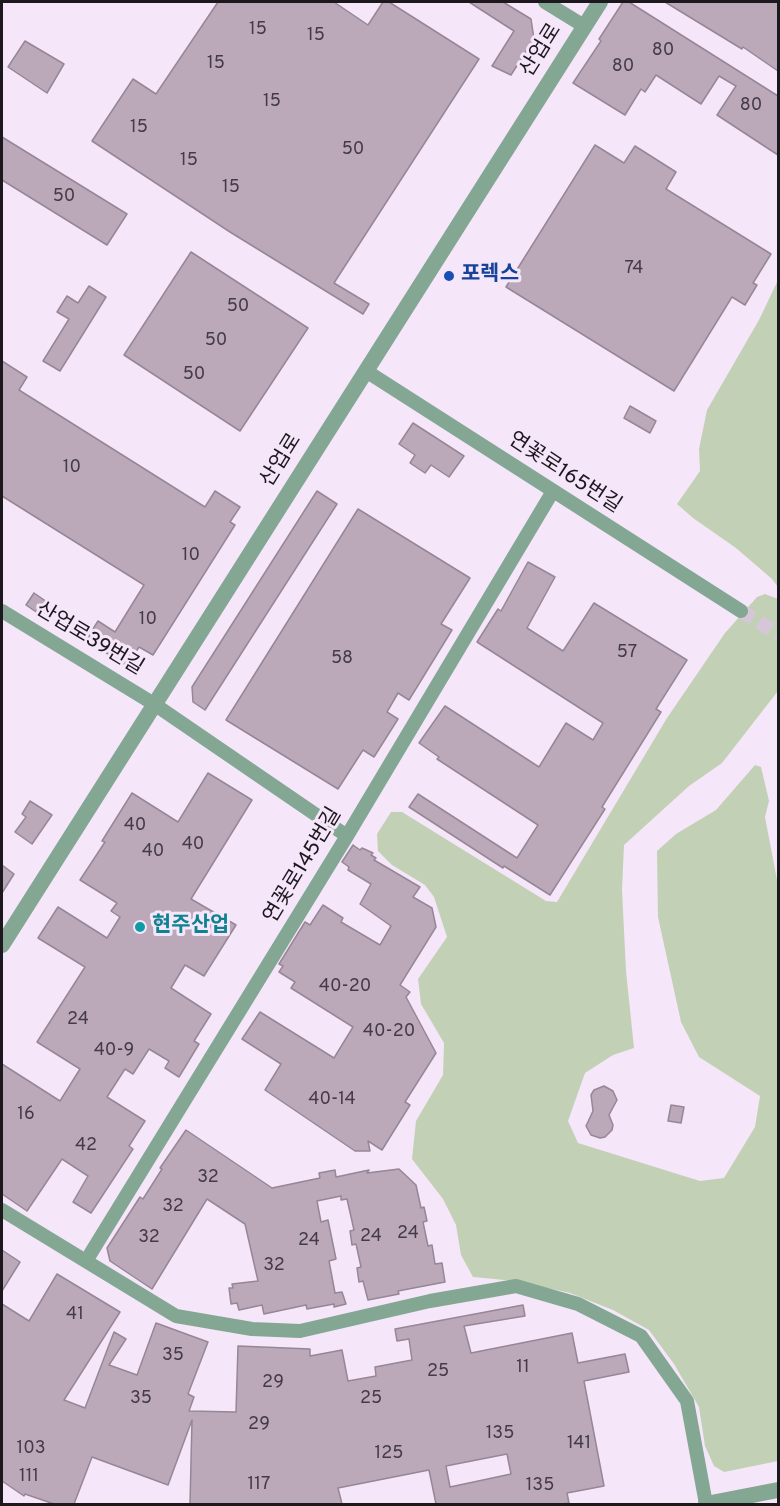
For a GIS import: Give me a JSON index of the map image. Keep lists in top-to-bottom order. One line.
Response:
{"streets":{"street":["산업로","연꽃로165번길","산업로39번길","연꽃로145번길"]},"crossings":[["산업로","연꽃로165번길"],["산업로","산업로39번길"],["연꽃로165번길","연꽃로145번길"],["산업로39번길","연꽃로145번길"]],"places":["포렉스","현주산업"],"house_numbers":["15","15","80","15","80","15","80","15","50","15","15","50","74","50","50","50","10","10","10","57","58","40","40","40","40-20","24","40-20","40-9","40-14","16","42","32","32","24","24","32","24","32","41","35","11","25","29","35","25","29","135","141","103","125","111","117","135"]}
